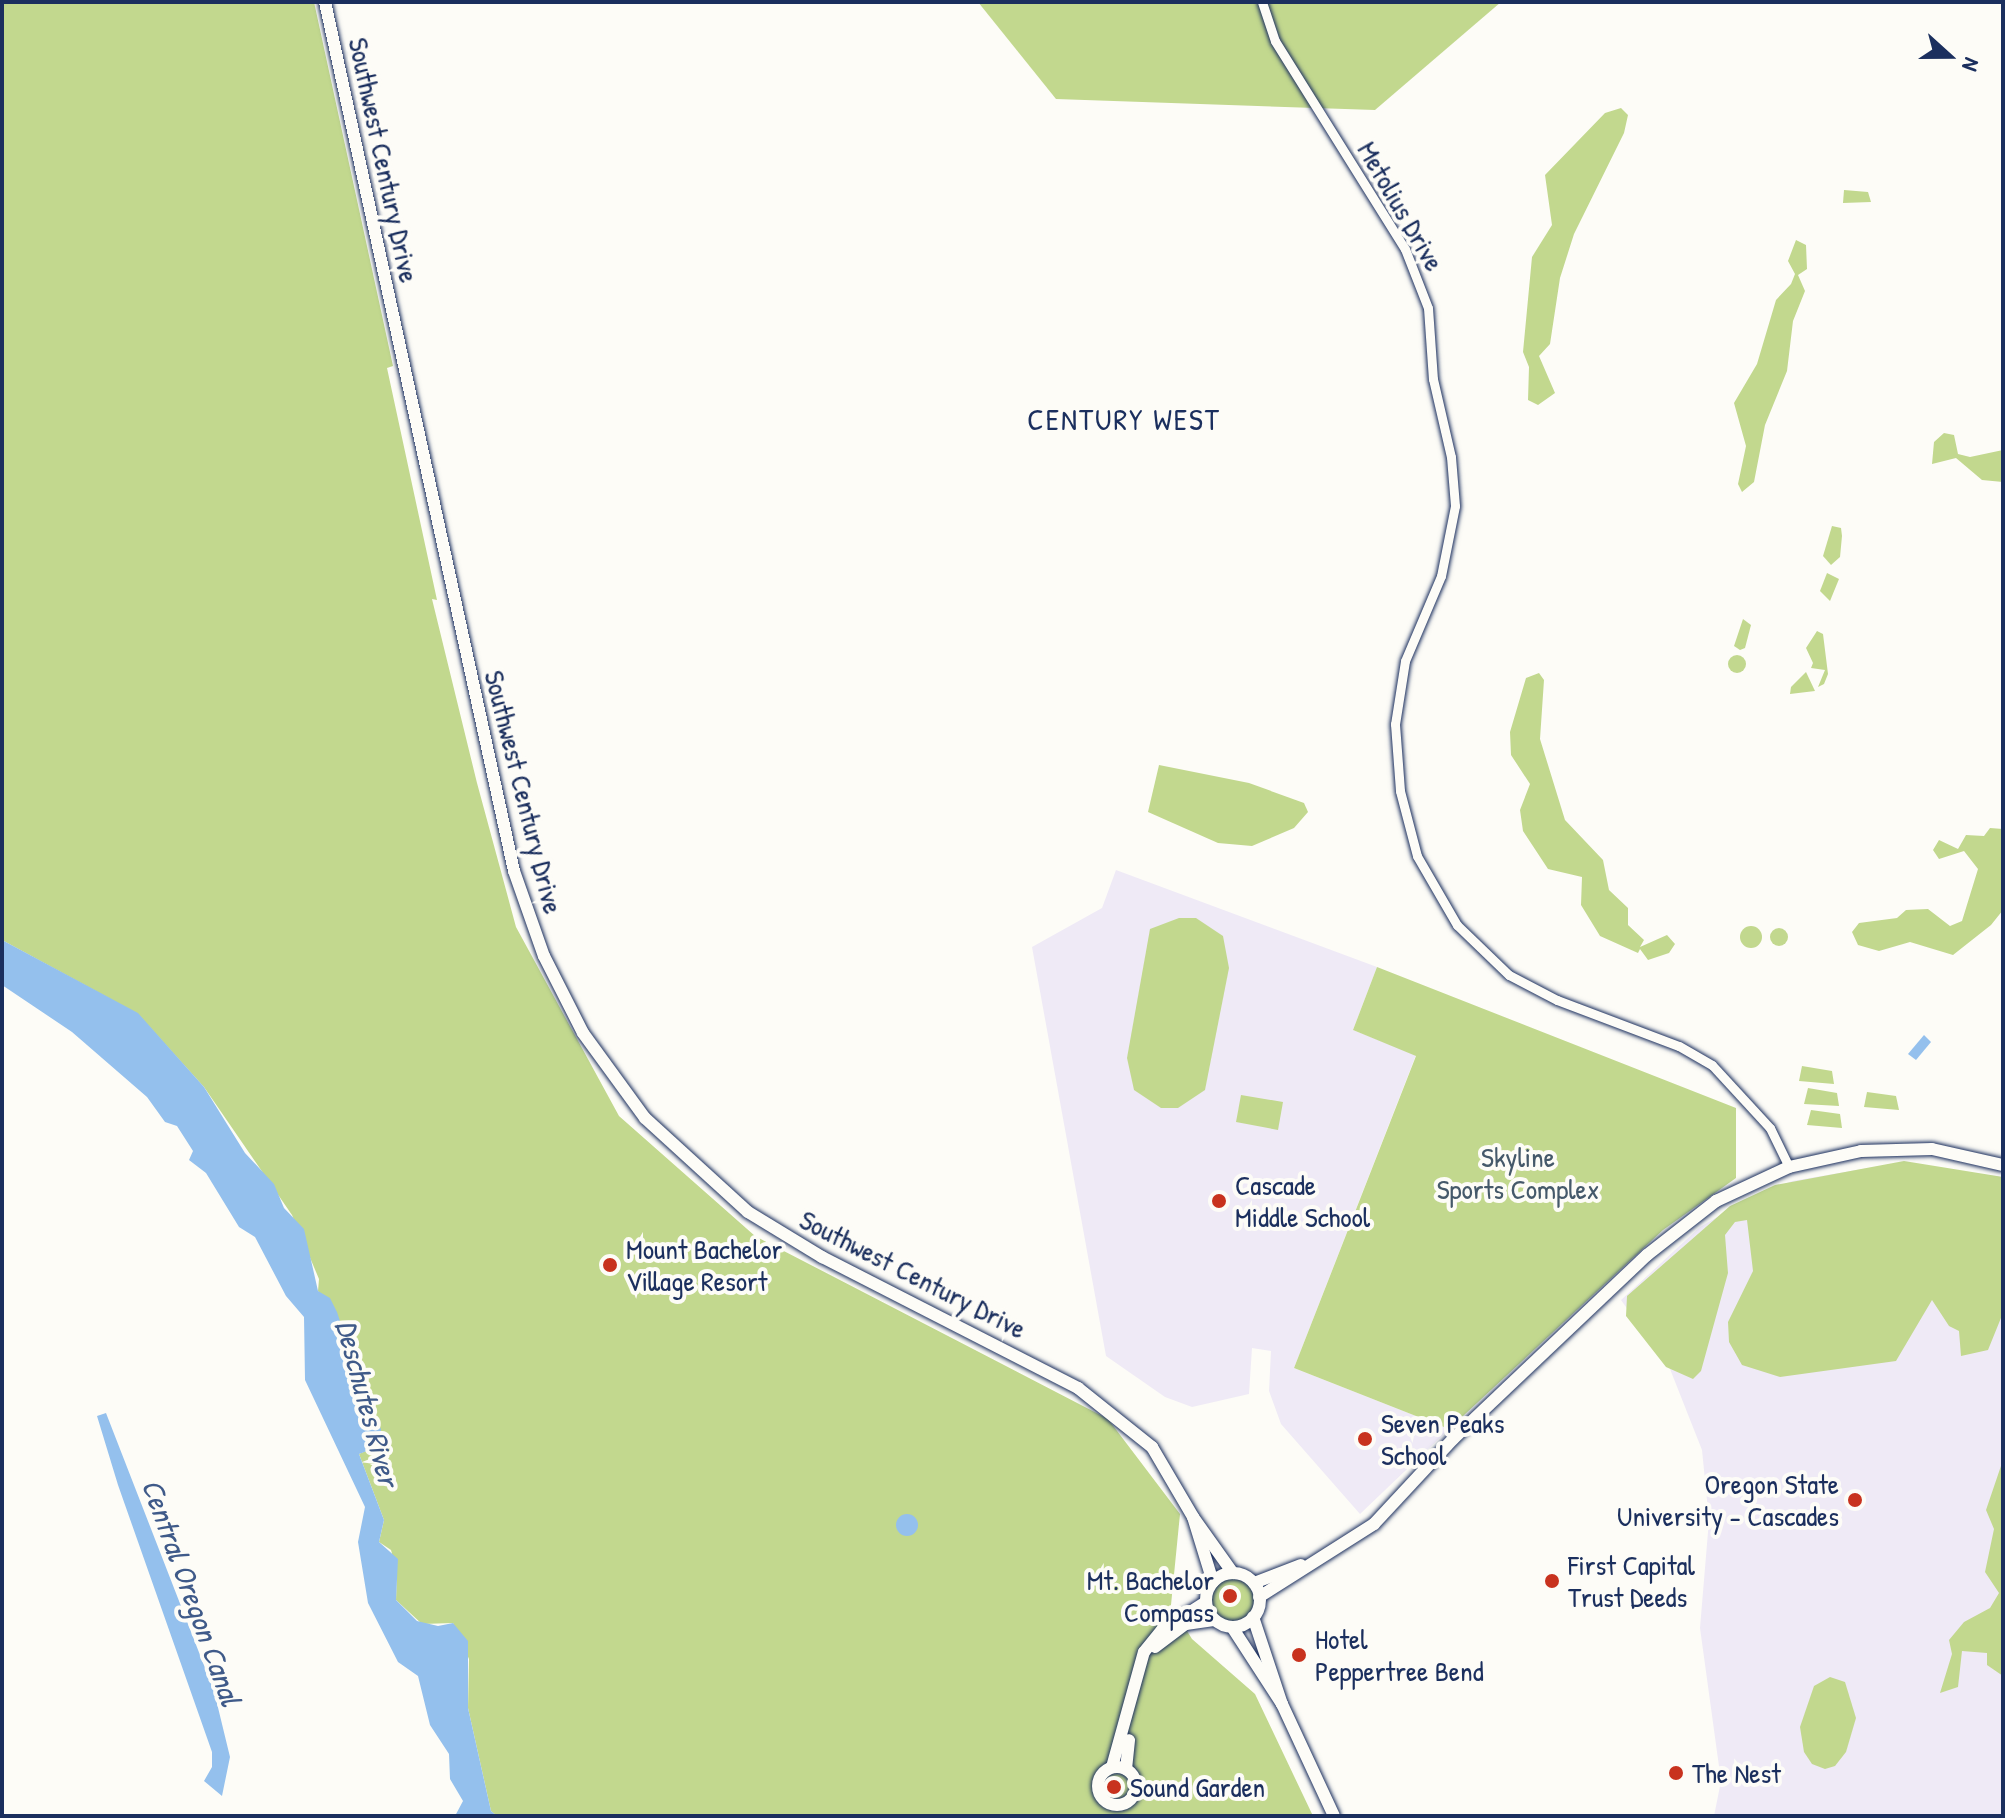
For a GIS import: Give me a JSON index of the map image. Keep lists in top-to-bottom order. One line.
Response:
{"streets":{"main road":["Southwest Century Drive"],"street":["Metolius Drive"]},"districts":["CENTURY WEST"],"water":["Deschutes River","Central Oregon Canal"],"parks":["Skyline Sports Complex"],"places":["Cascade Middle School","Mount Bachelor Village Resort","Seven Peaks School","Oregon State University - Cascades","First Capital Trust Deeds","Mt. Bachelor Compass","Hotel Peppertree Bend","The Nest","Sound Garden"],"north":"right"}
